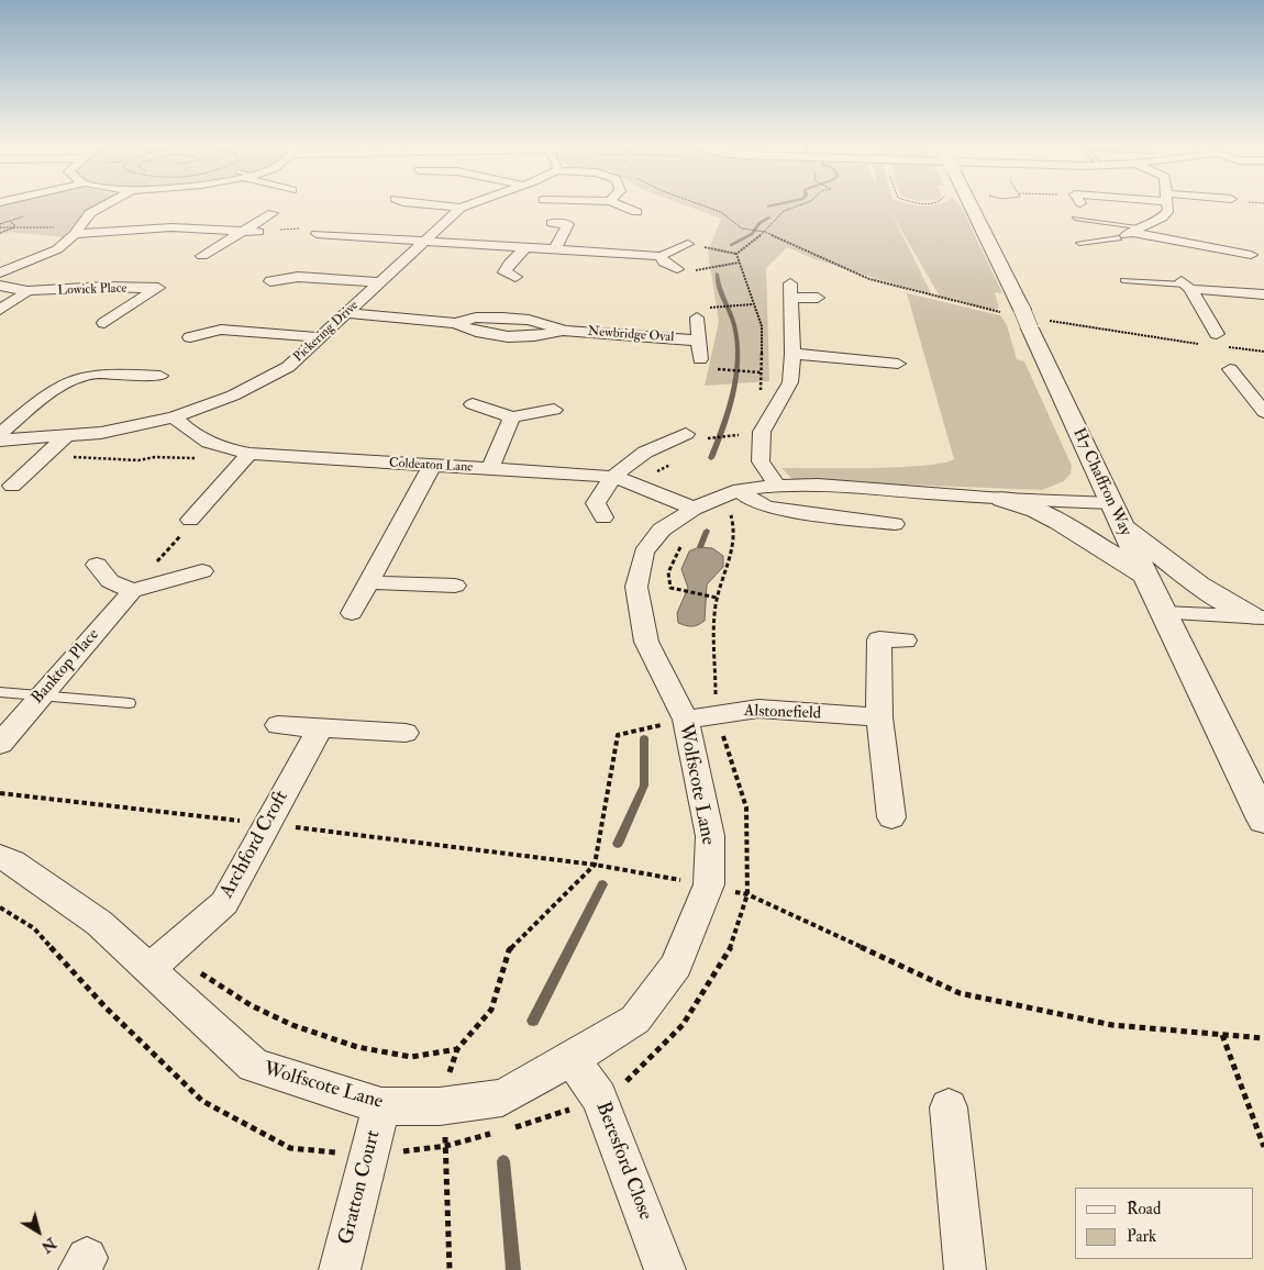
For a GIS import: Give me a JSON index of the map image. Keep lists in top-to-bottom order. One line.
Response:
{"streets":{"street":["Lowick Place","Pickering Drive","Newbridge Oval","Coldeaton Lane","H7 Chaffron Way","Banktop Place","Alstonefield","Wolfscote Lane","Archford Croft","Beresford Close","Gratton Court"]},"crossings":[["Pickering Drive","Newbridge Oval"],["Pickering Drive","Coldeaton Lane"],["Coldeaton Lane","Wolfscote Lane"],["H7 Chaffron Way","Wolfscote Lane"],["Alstonefield","Wolfscote Lane"],["Wolfscote Lane","Archford Croft"],["Wolfscote Lane","Beresford Close"],["Wolfscote Lane","Gratton Court"]],"legend":["Road","Park"],"north":"bottom right"}
